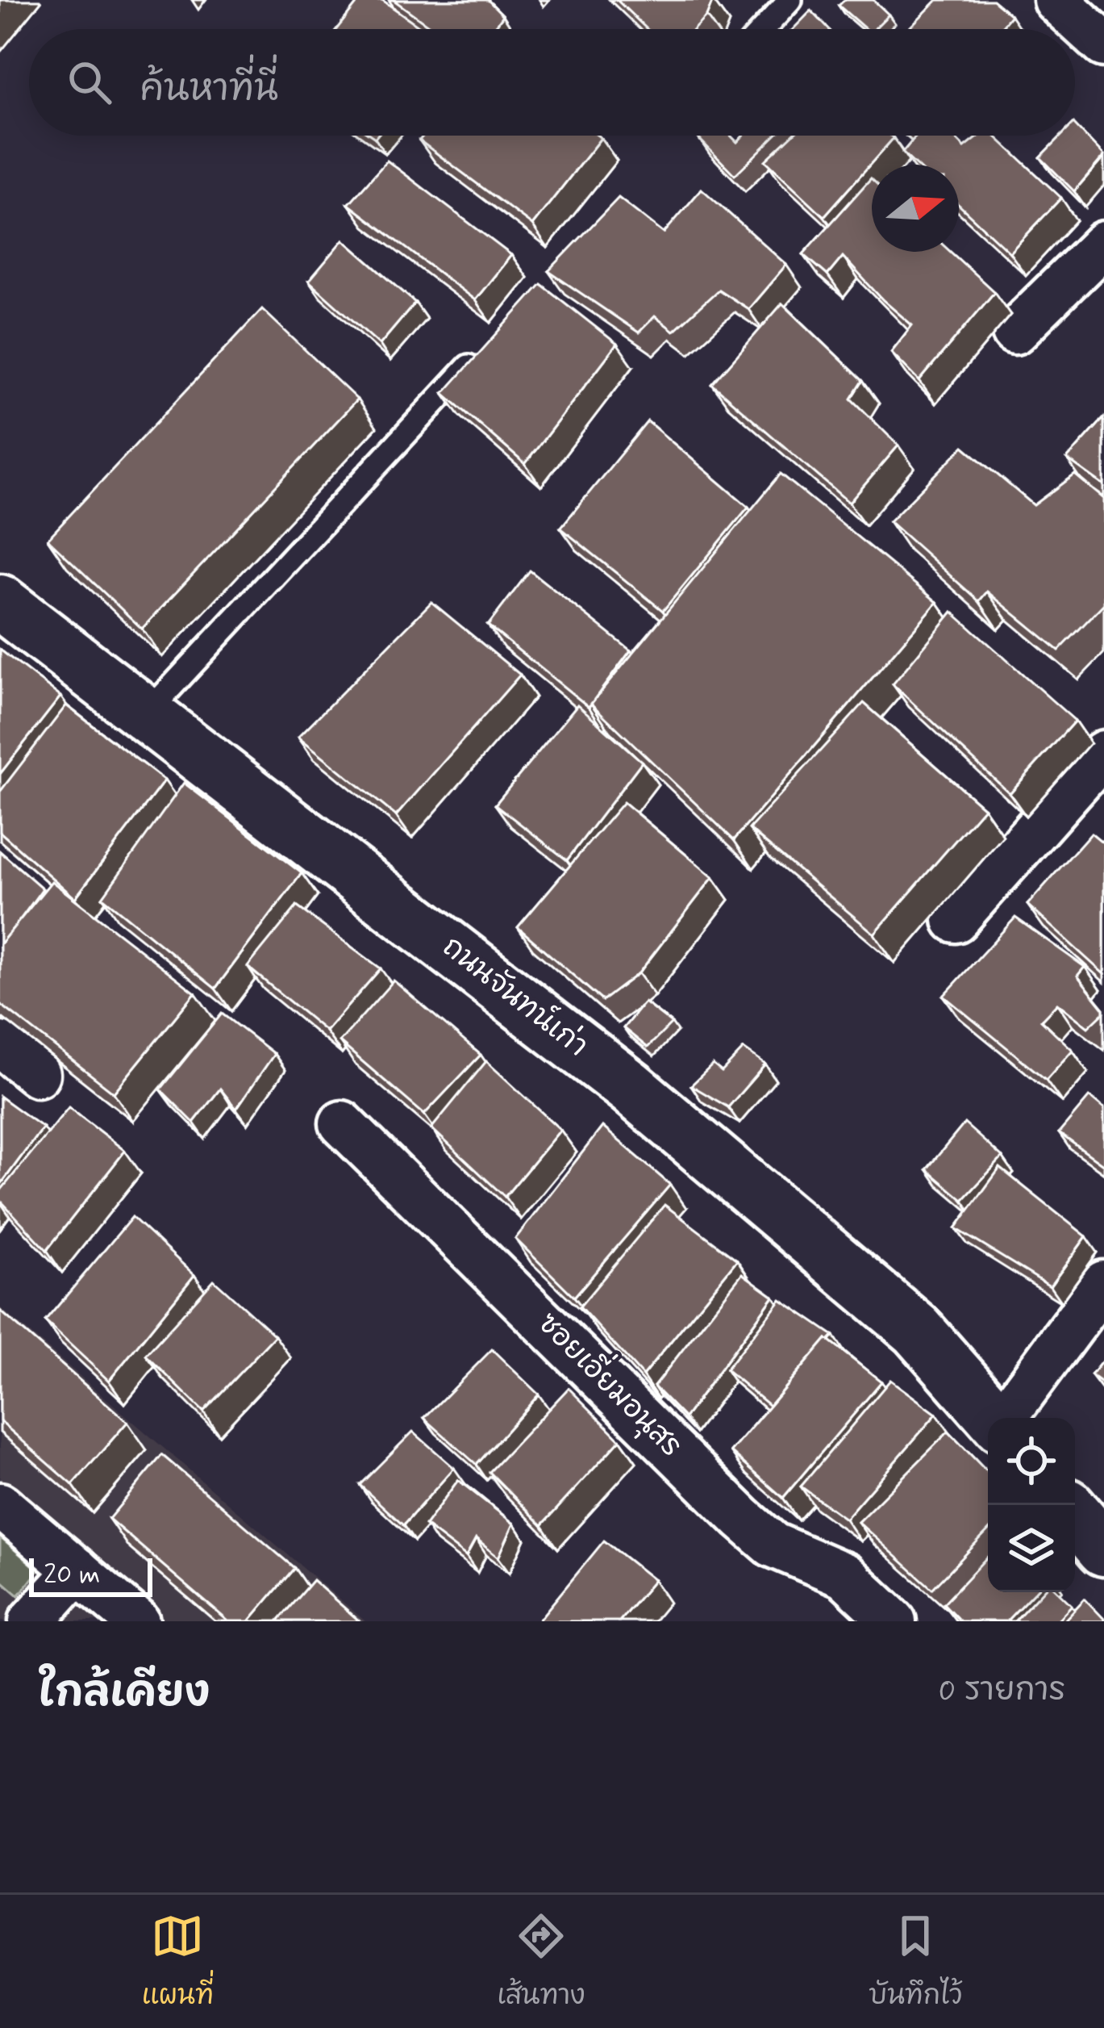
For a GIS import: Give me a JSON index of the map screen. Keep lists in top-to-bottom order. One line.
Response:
{"streets":{"street":["ถนนจันทน์เก่า","ซอยเอี่ยมอนุสร"]},"scale_bar":"20 m","north":"right","page":{"search":"ค้นหาที่นี่","scale":"20 m","heading":["ใกล้เคียง","0 รายการ"],"nav":["แผนที่","เส้นทาง","บันทึกไว้"]}}
